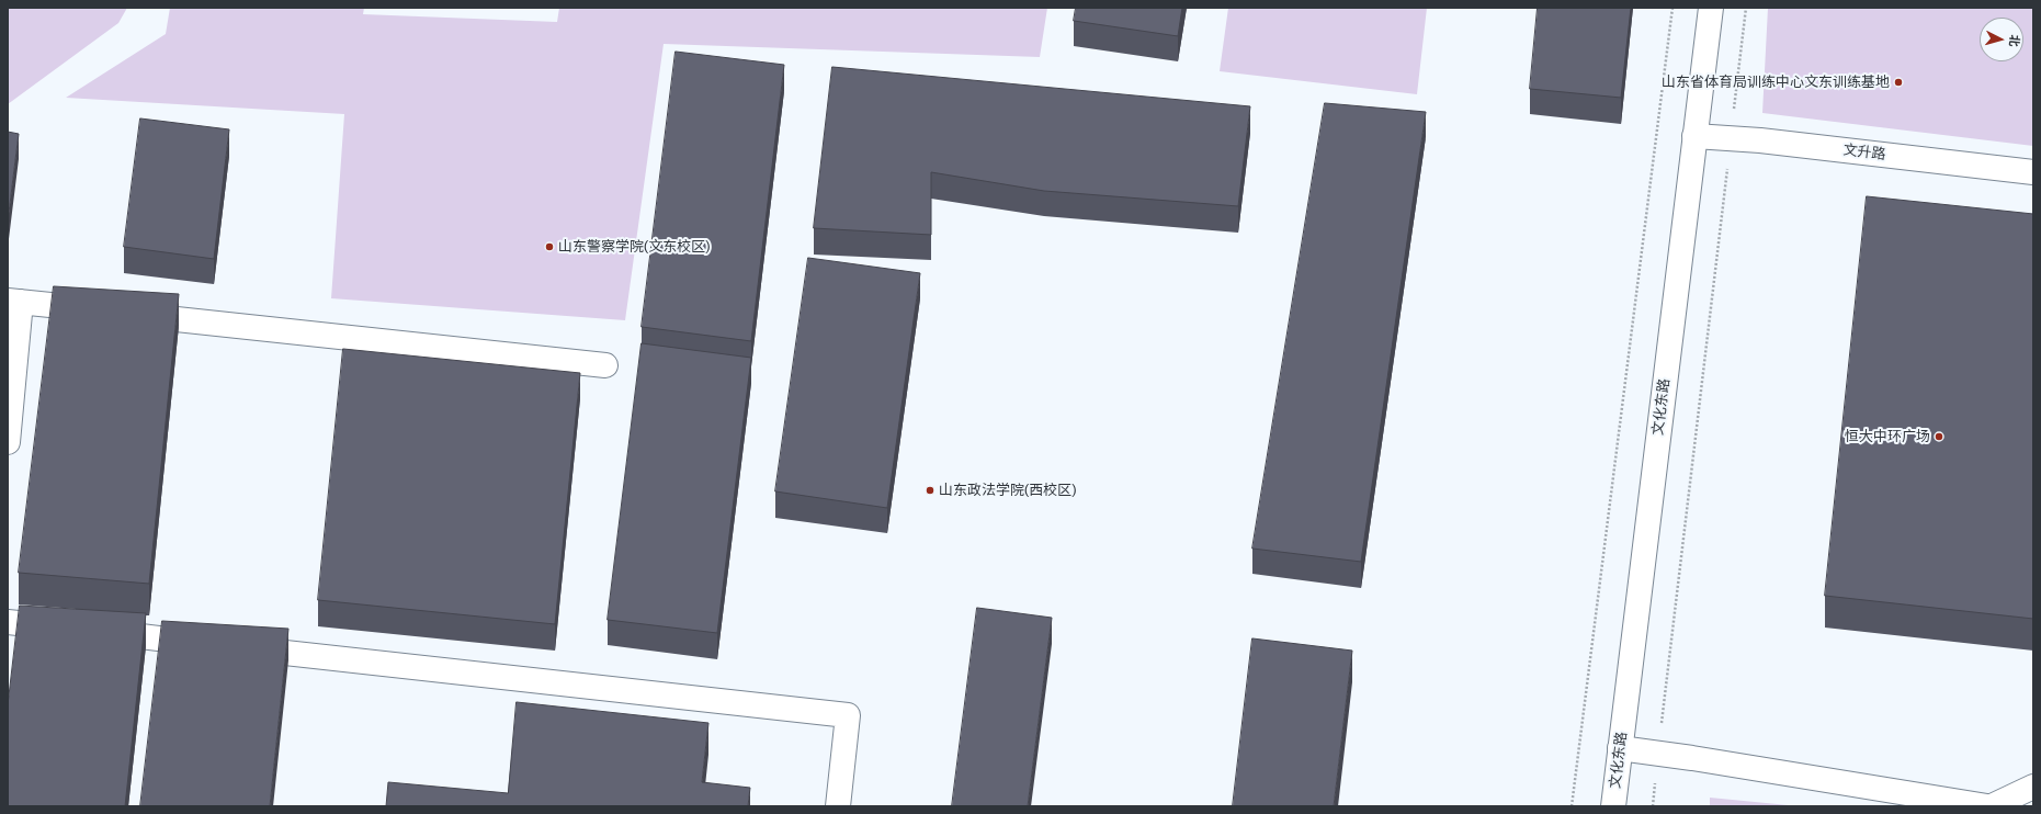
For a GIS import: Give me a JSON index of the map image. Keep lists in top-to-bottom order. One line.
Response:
{"streets":{"street":["文升路","文化东路"]},"crossings":[["文升路","文化东路"]],"places":["山东省体育局训练中心文东训练基地","山东警察学院(文东校区)","恒大中环广场","山东政法学院(西校区)"],"north":"right"}
